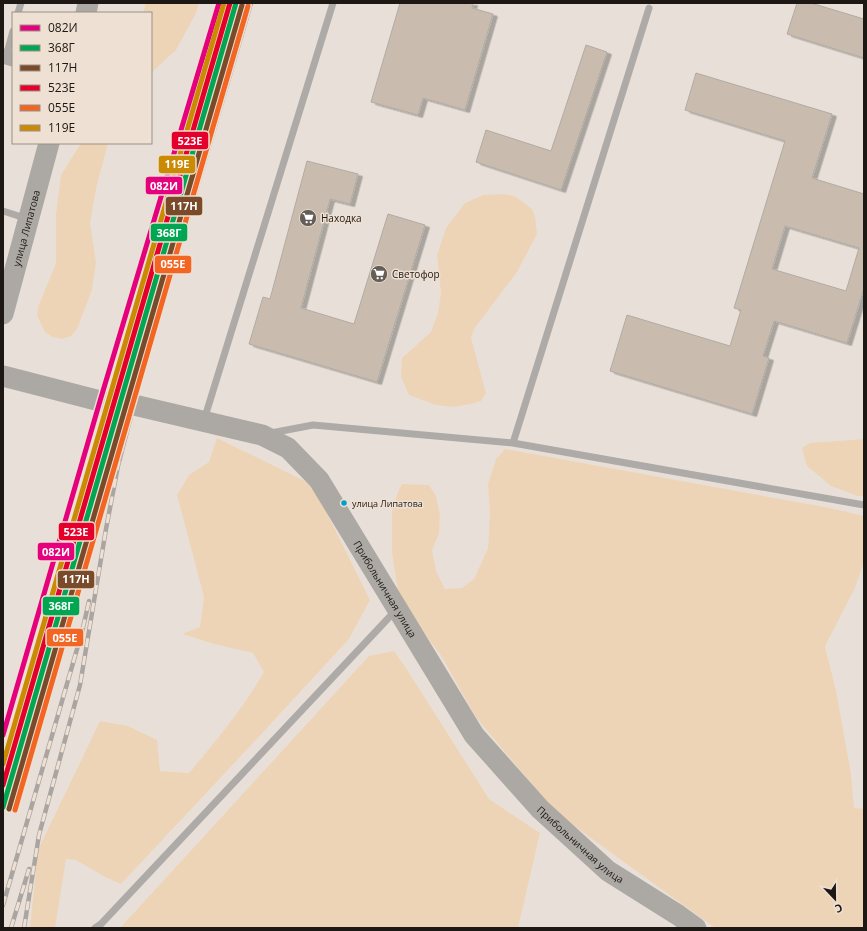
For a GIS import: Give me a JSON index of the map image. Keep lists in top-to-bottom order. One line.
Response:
{"streets":{"street":["улица Липатова","Прибольничная улица"]},"places":{"supermarket":["Находка","Светофор"],"other":["улица Липатова"]},"lines":["transit line 082И","transit line 368Г","transit line 523Е","transit line 119Е","transit line 117Н","transit line 055Е"],"legend":["082И","368Г","117Н","523Е","055Е","119Е"],"north":"bottom"}
